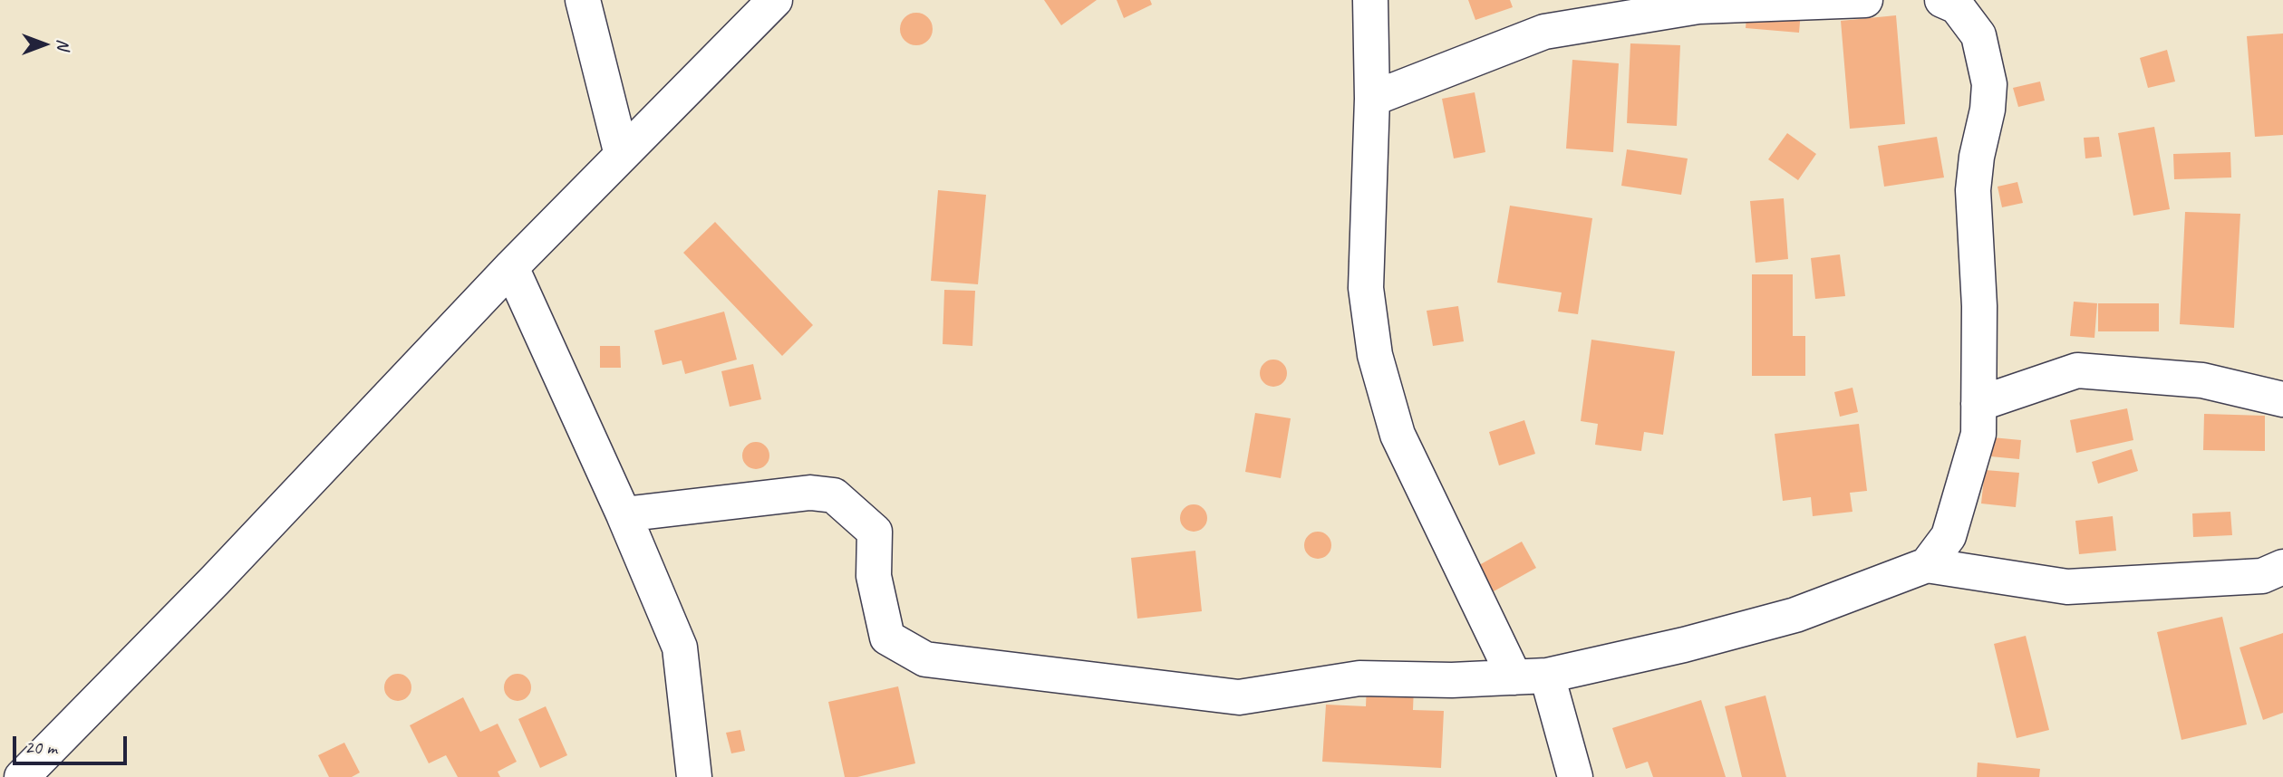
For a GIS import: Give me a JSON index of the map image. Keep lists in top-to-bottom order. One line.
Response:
{"scale_bar":"20 m","north":"right"}
